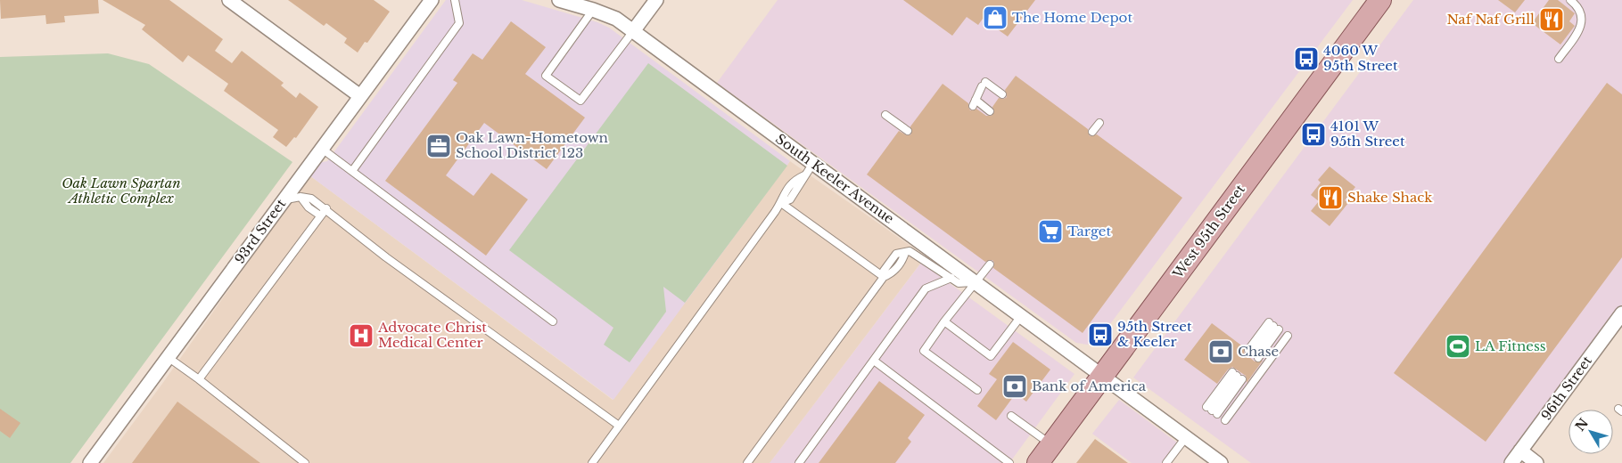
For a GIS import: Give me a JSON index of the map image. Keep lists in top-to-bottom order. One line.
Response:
{"streets":{"main road":["West 95th Street"],"street":["South Keeler Avenue","93rd Street","96th Street"]},"crossings":[["South Keeler Avenue","West 95th Street"]],"parks":["Oak Lawn Spartan Athletic Complex"],"places":{"shop":["The Home Depot"],"restaurant":["Naf Naf Grill","Shake Shack"],"bus stop":["4060 W 95th Street","4101 W 95th Street","95th Street & Keeler"],"office":["Oak Lawn-Hometown School District 123"],"supermarket":["Target"],"hospital":["Advocate Christ Medical Center"],"sports":["LA Fitness"],"bank":["Chase","Bank of America"]},"north":"top left"}
